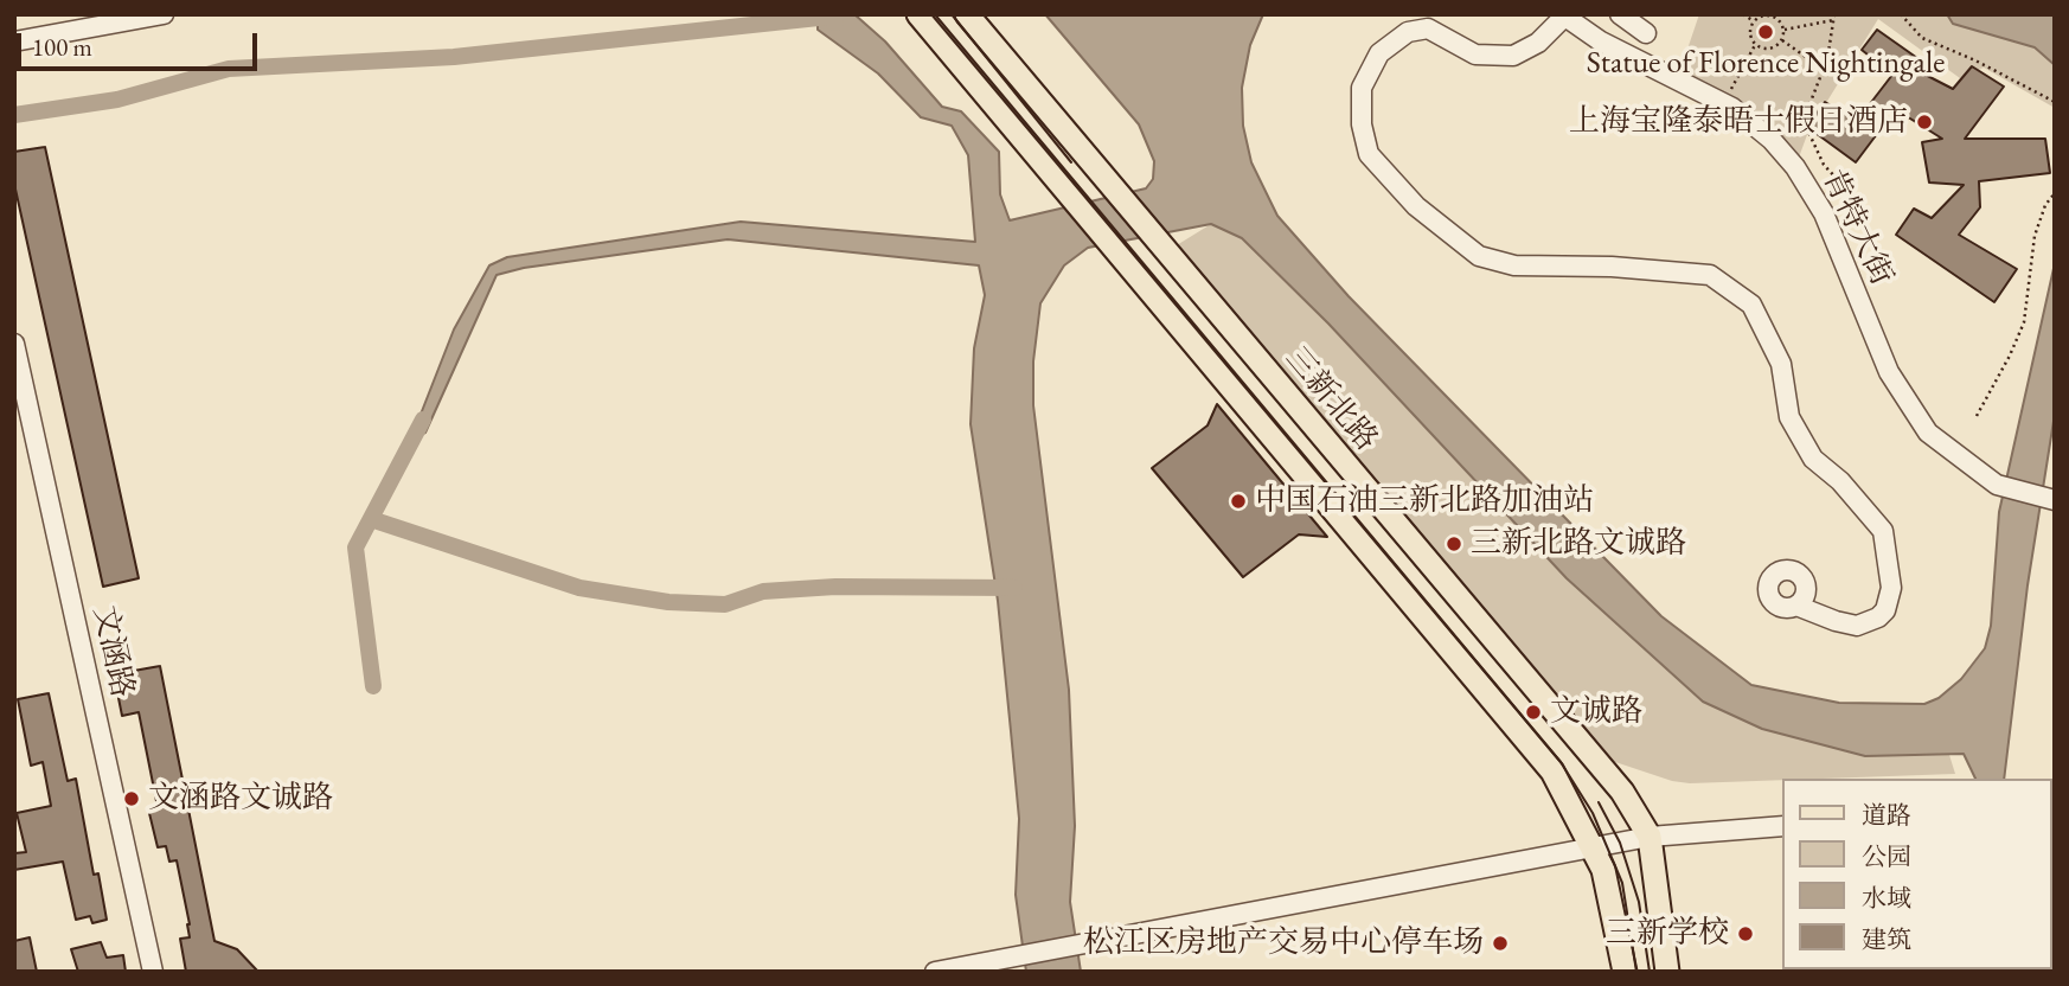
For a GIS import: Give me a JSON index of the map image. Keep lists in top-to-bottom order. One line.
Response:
{"streets":{"main road":["三新北路"],"street":["肯特大街","文涵路"]},"places":["Statue of Florence Nightingale","上海宝隆泰晤士假日酒店","中国石油三新北路加油站","三新北路文诚路","文诚路","文涵路文诚路","三新学校","松江区房地产交易中心停车场"],"legend":["道路","公园","水域","建筑"],"scale_bar":"100 m"}
